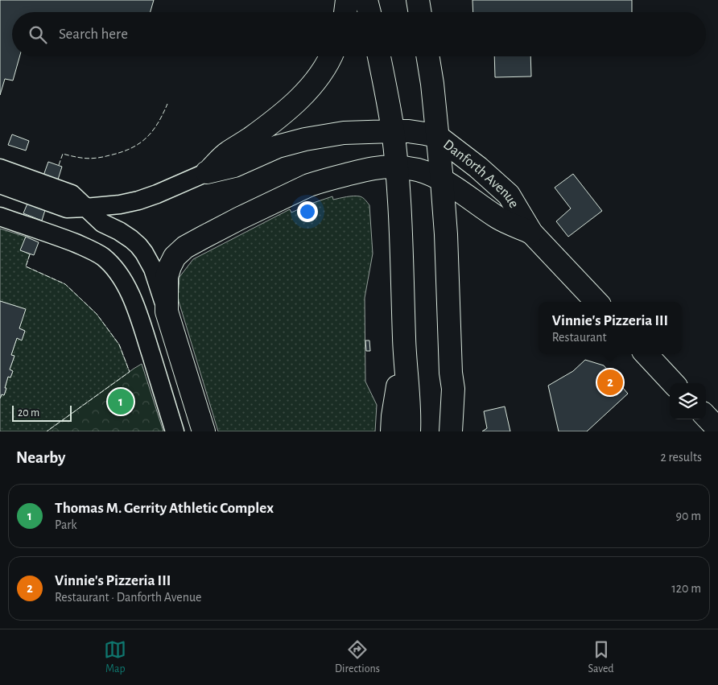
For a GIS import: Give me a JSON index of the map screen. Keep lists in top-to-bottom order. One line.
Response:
{"streets":{"main road":["Danforth Avenue"]},"scale_bar":"20 m","page":{"search":"Search here","popup":["Vinnie's Pizzeria III","Restaurant"],"pins":["2","1"],"scale":"20 m","heading":["Nearby","2 results"],"list":[{"mark":"1","name":"Thomas M. Gerrity Athletic Complex","note":"Park","value":"90 m"},{"mark":"2","name":"Vinnie's Pizzeria III","note":"Restaurant · Danforth Avenue","value":"120 m"}],"nav":["Map","Directions","Saved"]}}
